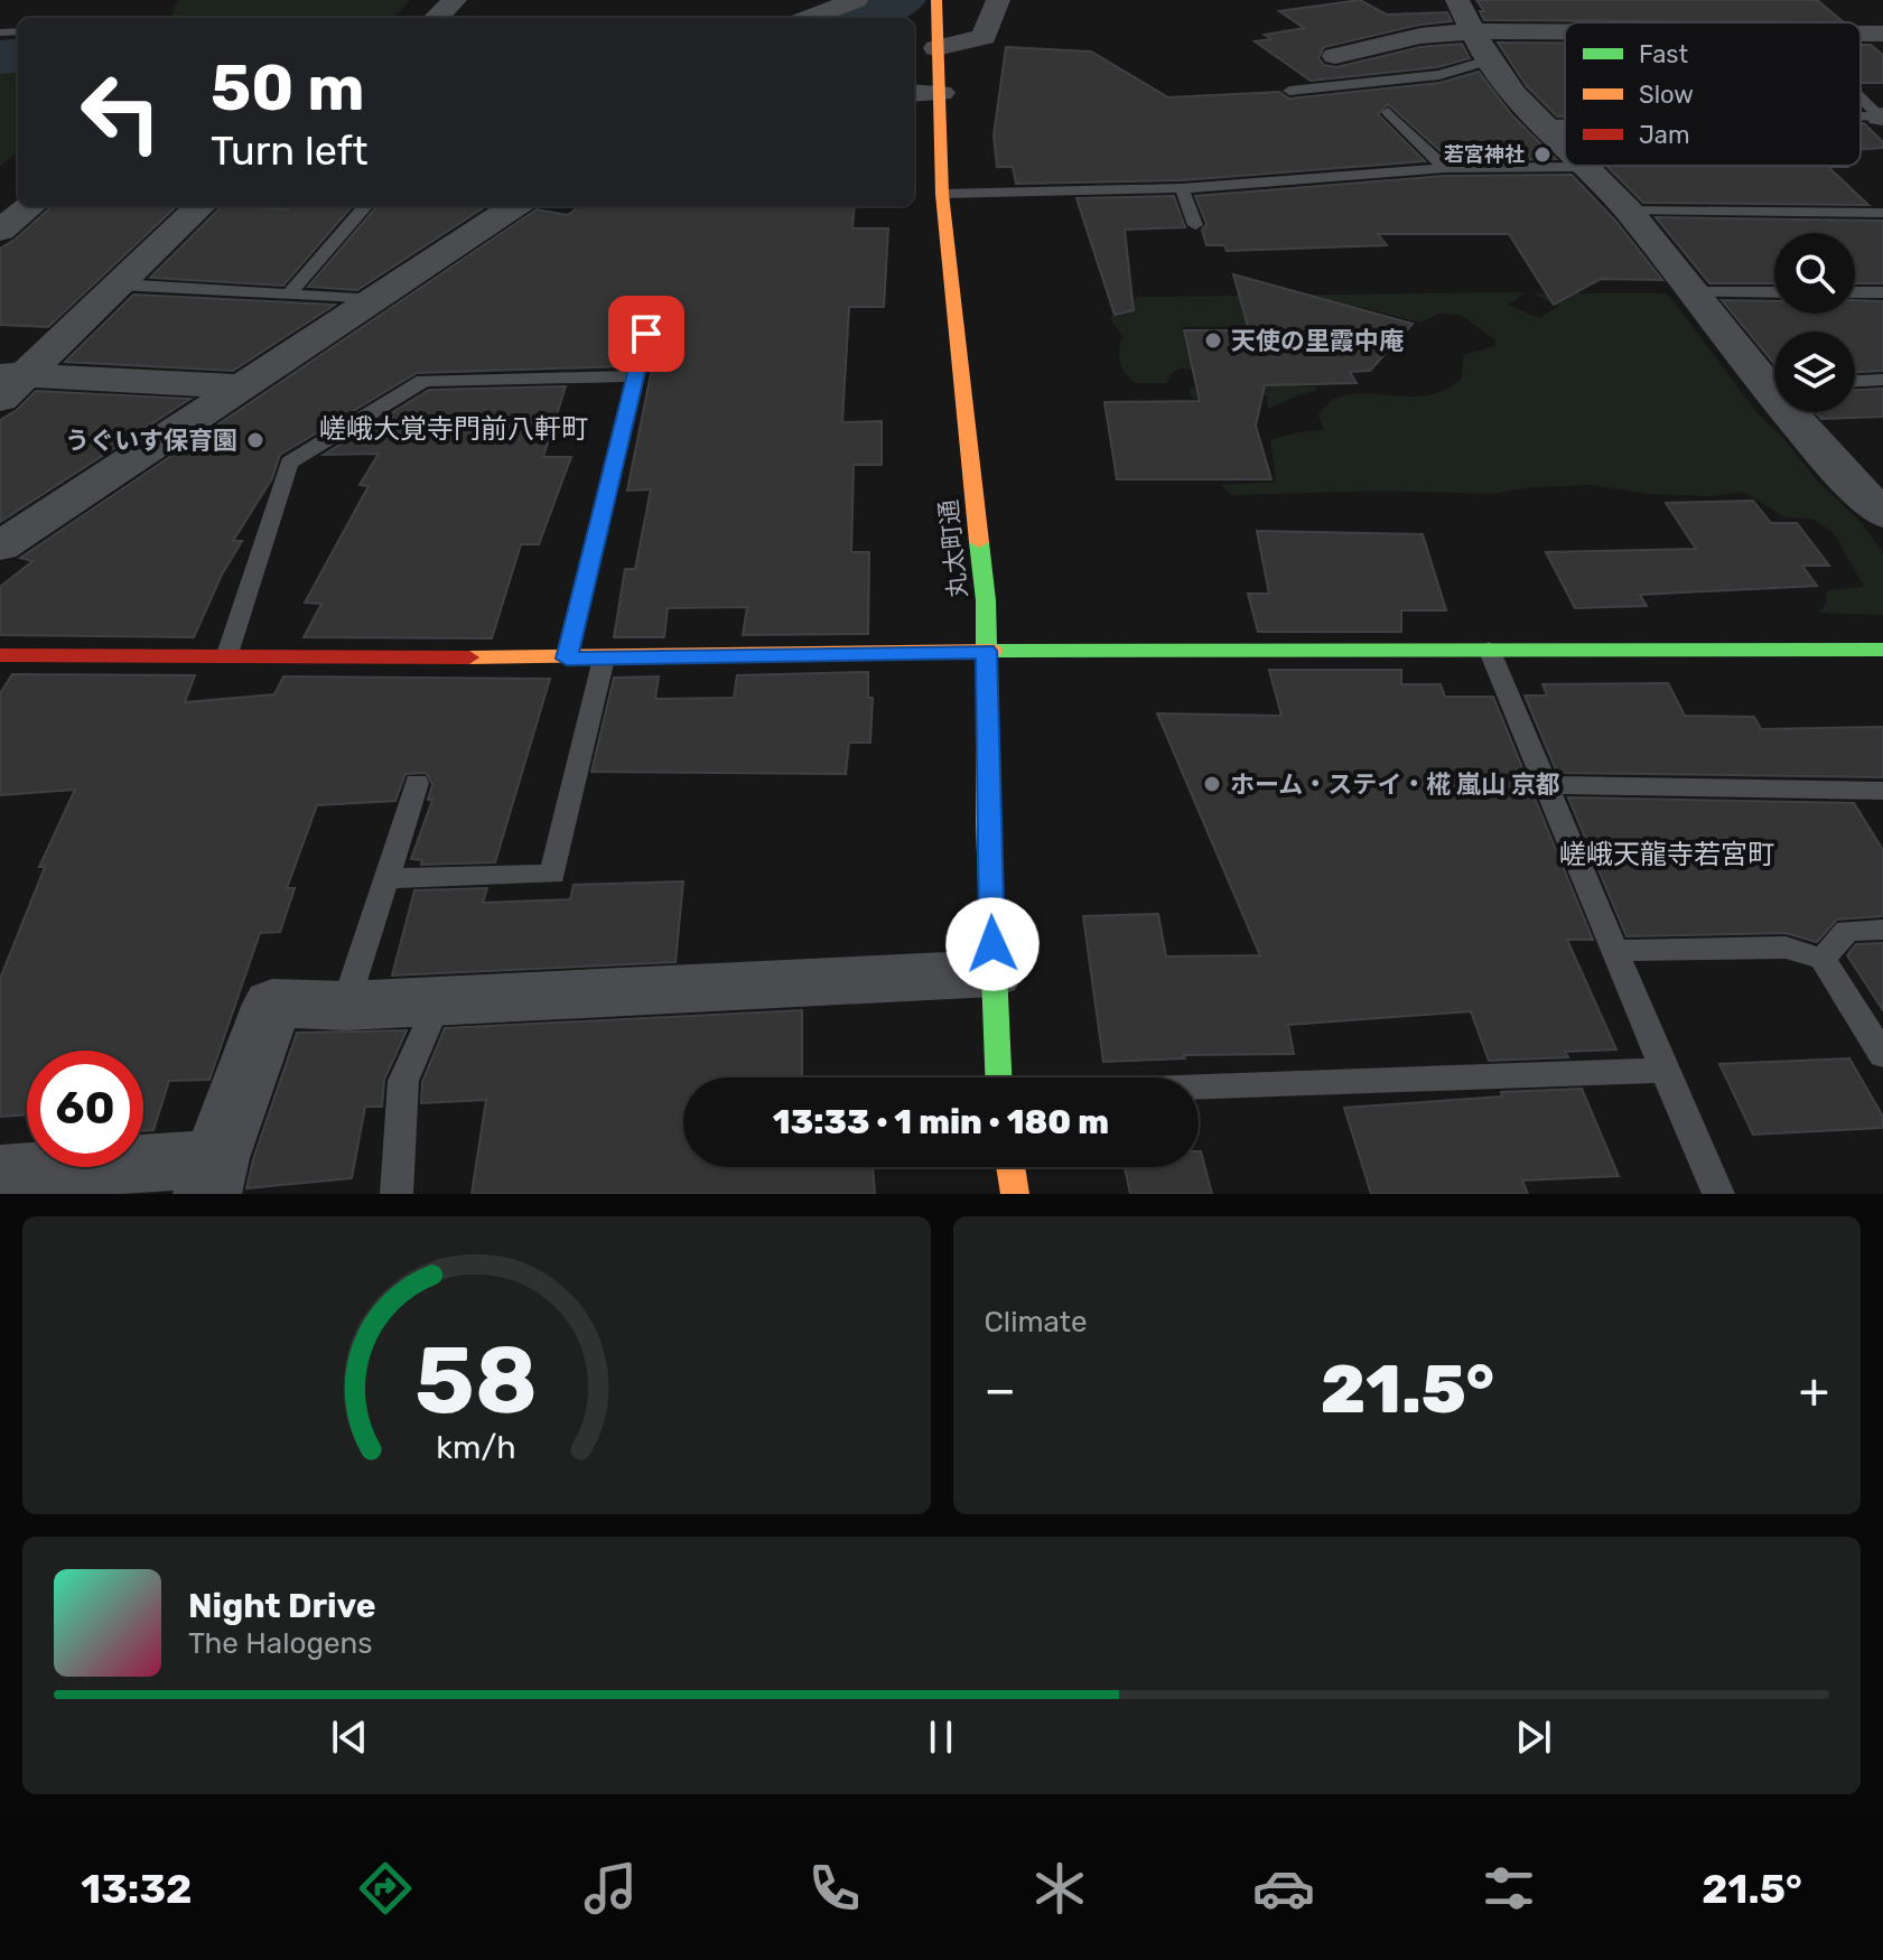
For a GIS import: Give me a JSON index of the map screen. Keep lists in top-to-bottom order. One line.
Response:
{"streets":{"main road":["丸太町通"]},"districts":["嵯峨大覚寺門前八軒町","嵯峨天龍寺若宮町"],"places":["若宮神社","天使の里霞中庵","うぐいす保育園","ホーム・ステイ・椛 嵐山 京都"],"legend":["Fast","Slow","Jam"],"page":{"turn":["50 m","Turn left"],"limit":"60","trip":"13:33 · 1 min · 180 m","tile":"Climate","heat":["−","21.5°","+"],"song":["Night Drive","The Halogens"],"tabs":["13:32","21.5°"],"gauge":["58","km/h"]}}
